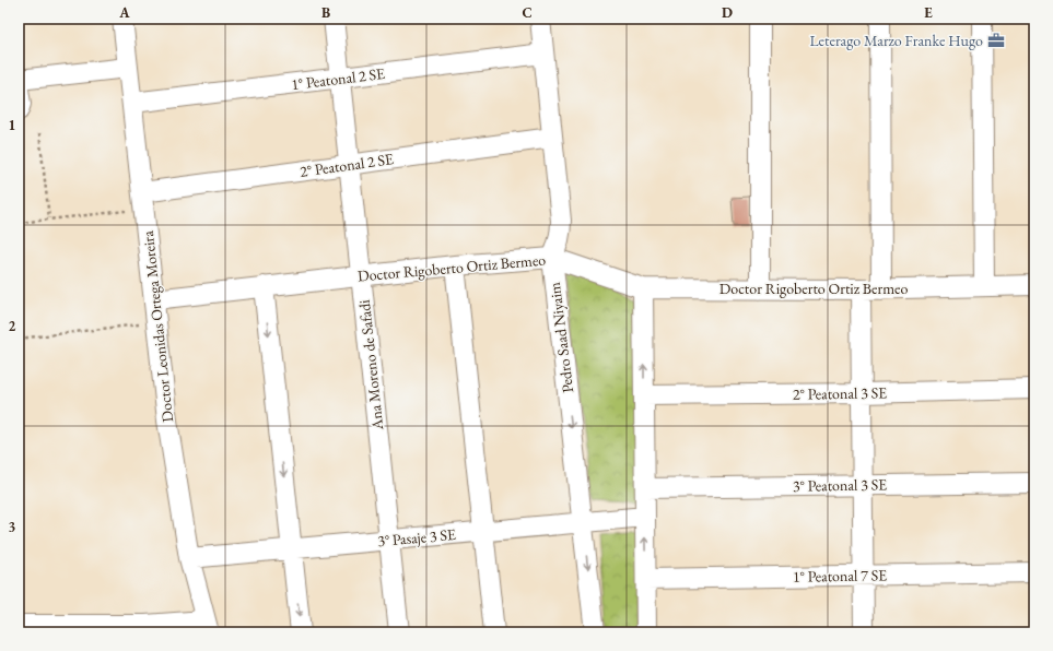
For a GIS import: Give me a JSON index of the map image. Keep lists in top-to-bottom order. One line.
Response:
{"streets":{"street":["1° Peatonal 2 SE","2° Peatonal 2 SE","Doctor Rigoberto Ortiz Bermeo","Doctor Leonidas Ortega Moreira","Pedro Saad Niyaim","Ana Moreno de Safadi","2° Peatonal 3 SE","3° Peatonal 3 SE","3° Pasaje 3 SE","1° Peatonal 7 SE"]},"crossings":[["1° Peatonal 2 SE","Doctor Leonidas Ortega Moreira"],["1° Peatonal 2 SE","Pedro Saad Niyaim"],["1° Peatonal 2 SE","Ana Moreno de Safadi"],["2° Peatonal 2 SE","Doctor Leonidas Ortega Moreira"],["2° Peatonal 2 SE","Pedro Saad Niyaim"],["2° Peatonal 2 SE","Ana Moreno de Safadi"],["Doctor Rigoberto Ortiz Bermeo","Doctor Leonidas Ortega Moreira"],["Doctor Rigoberto Ortiz Bermeo","Pedro Saad Niyaim"],["Doctor Rigoberto Ortiz Bermeo","Ana Moreno de Safadi"],["Doctor Leonidas Ortega Moreira","3° Pasaje 3 SE"],["Pedro Saad Niyaim","3° Pasaje 3 SE"],["Ana Moreno de Safadi","3° Pasaje 3 SE"]],"places":{"office":["Leterago Marzo Franke Hugo"]},"grid":{"columns":["A","B","C","D","E"],"rows":["1","2","3"]}}
